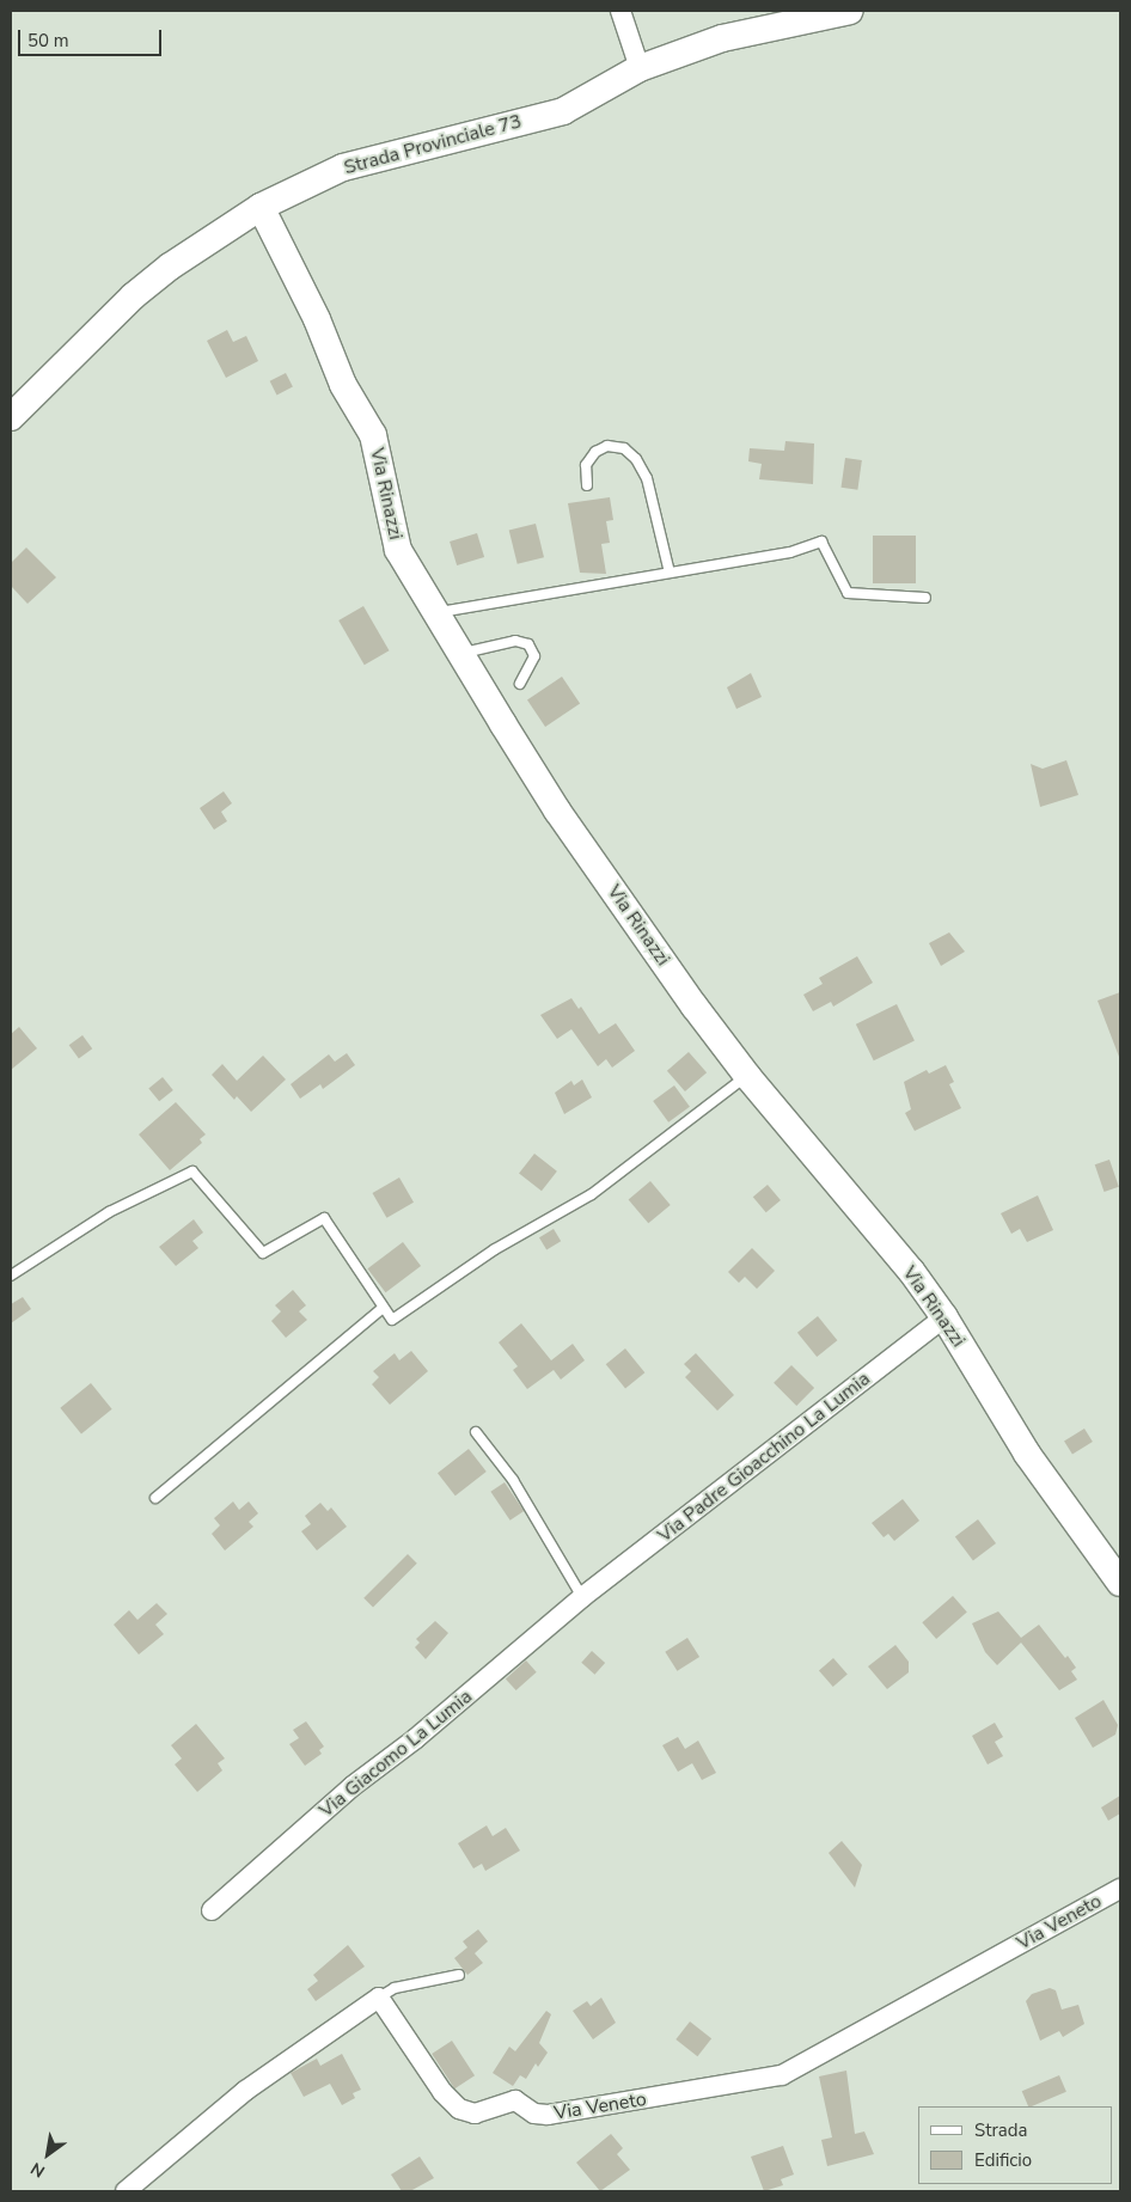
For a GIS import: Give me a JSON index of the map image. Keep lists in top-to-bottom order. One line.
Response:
{"streets":{"street":["Strada Provinciale 73","Via Rinazzi","Via Padre Gioacchino La Lumia","Via Giacomo La Lumia","Via Veneto"]},"crossings":[["Strada Provinciale 73","Via Rinazzi"],["Via Rinazzi","Via Padre Gioacchino La Lumia"],["Via Padre Gioacchino La Lumia","Via Giacomo La Lumia"]],"legend":["Strada","Edificio"],"scale_bar":"50 m","north":"bottom left"}
